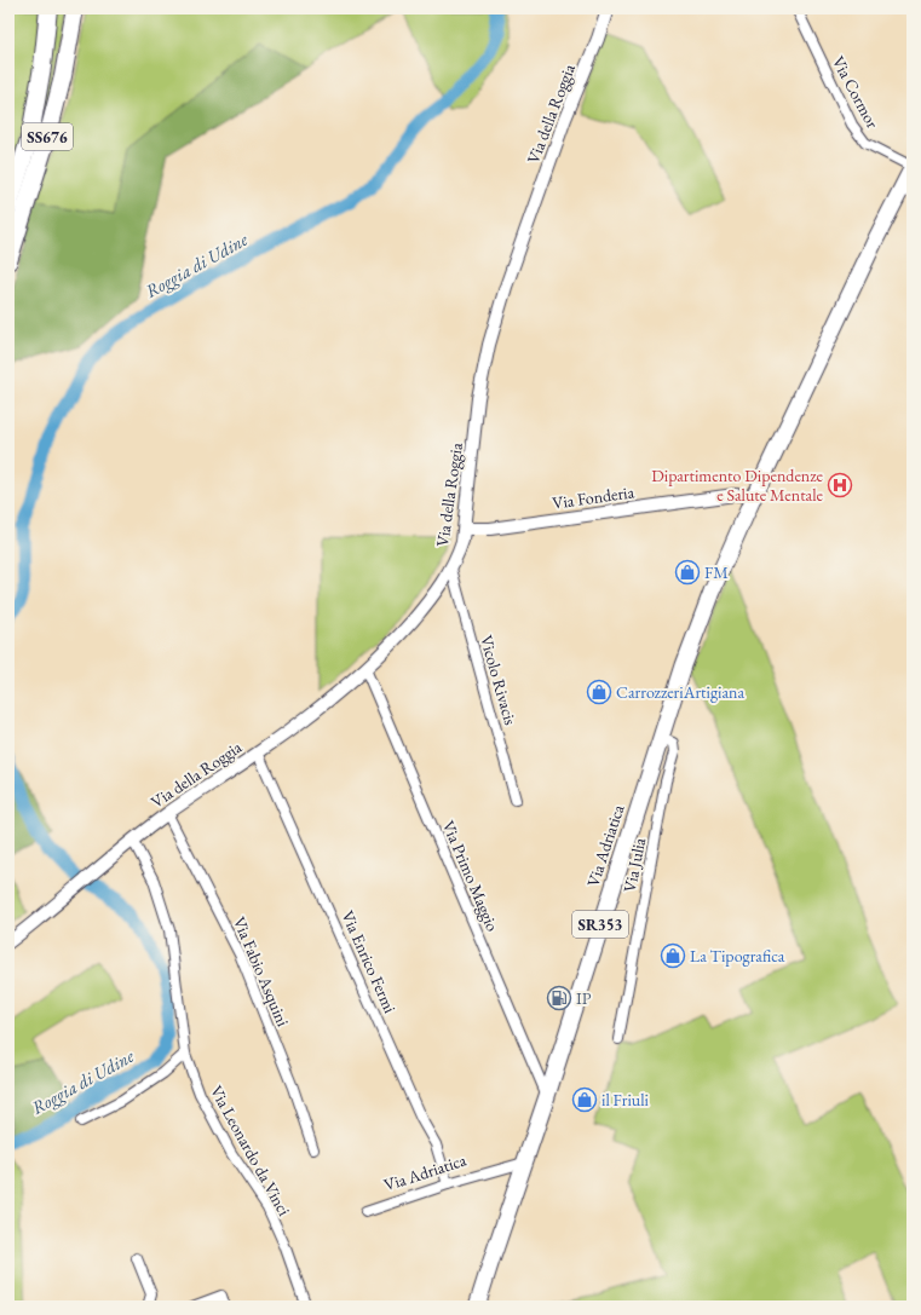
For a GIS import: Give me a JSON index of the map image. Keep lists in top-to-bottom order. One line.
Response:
{"streets":{"highway":["SS676"],"main road":["Via Adriatica","SR353"],"street":["Via Cormor","Via della Roggia","Via Fonderia","Vicolo Rivacis","Via Julia","Via Primo Maggio","Via Enrico Fermi","Via Fabio Asquini","Via Leonardo da Vinci"]},"crossings":[["Via Cormor","Via Adriatica"],["Via della Roggia","Via Fonderia"],["Via della Roggia","Vicolo Rivacis"],["Via della Roggia","Via Primo Maggio"],["Via della Roggia","Via Enrico Fermi"],["Via della Roggia","Via Fabio Asquini"],["Via della Roggia","Via Leonardo da Vinci"],["Via Fonderia","Via Adriatica"],["Via Adriatica","Via Julia"],["Via Adriatica","Via Primo Maggio"],["Via Adriatica","Via Enrico Fermi"]],"water":["Roggia di Udine"],"places":{"hospital":["Dipartimento Dipendenze e Salute Mentale"],"shop":["FM","CarrozzeriArtigiana","La Tipografica","il Friuli"],"fuel station":["IP"]}}
